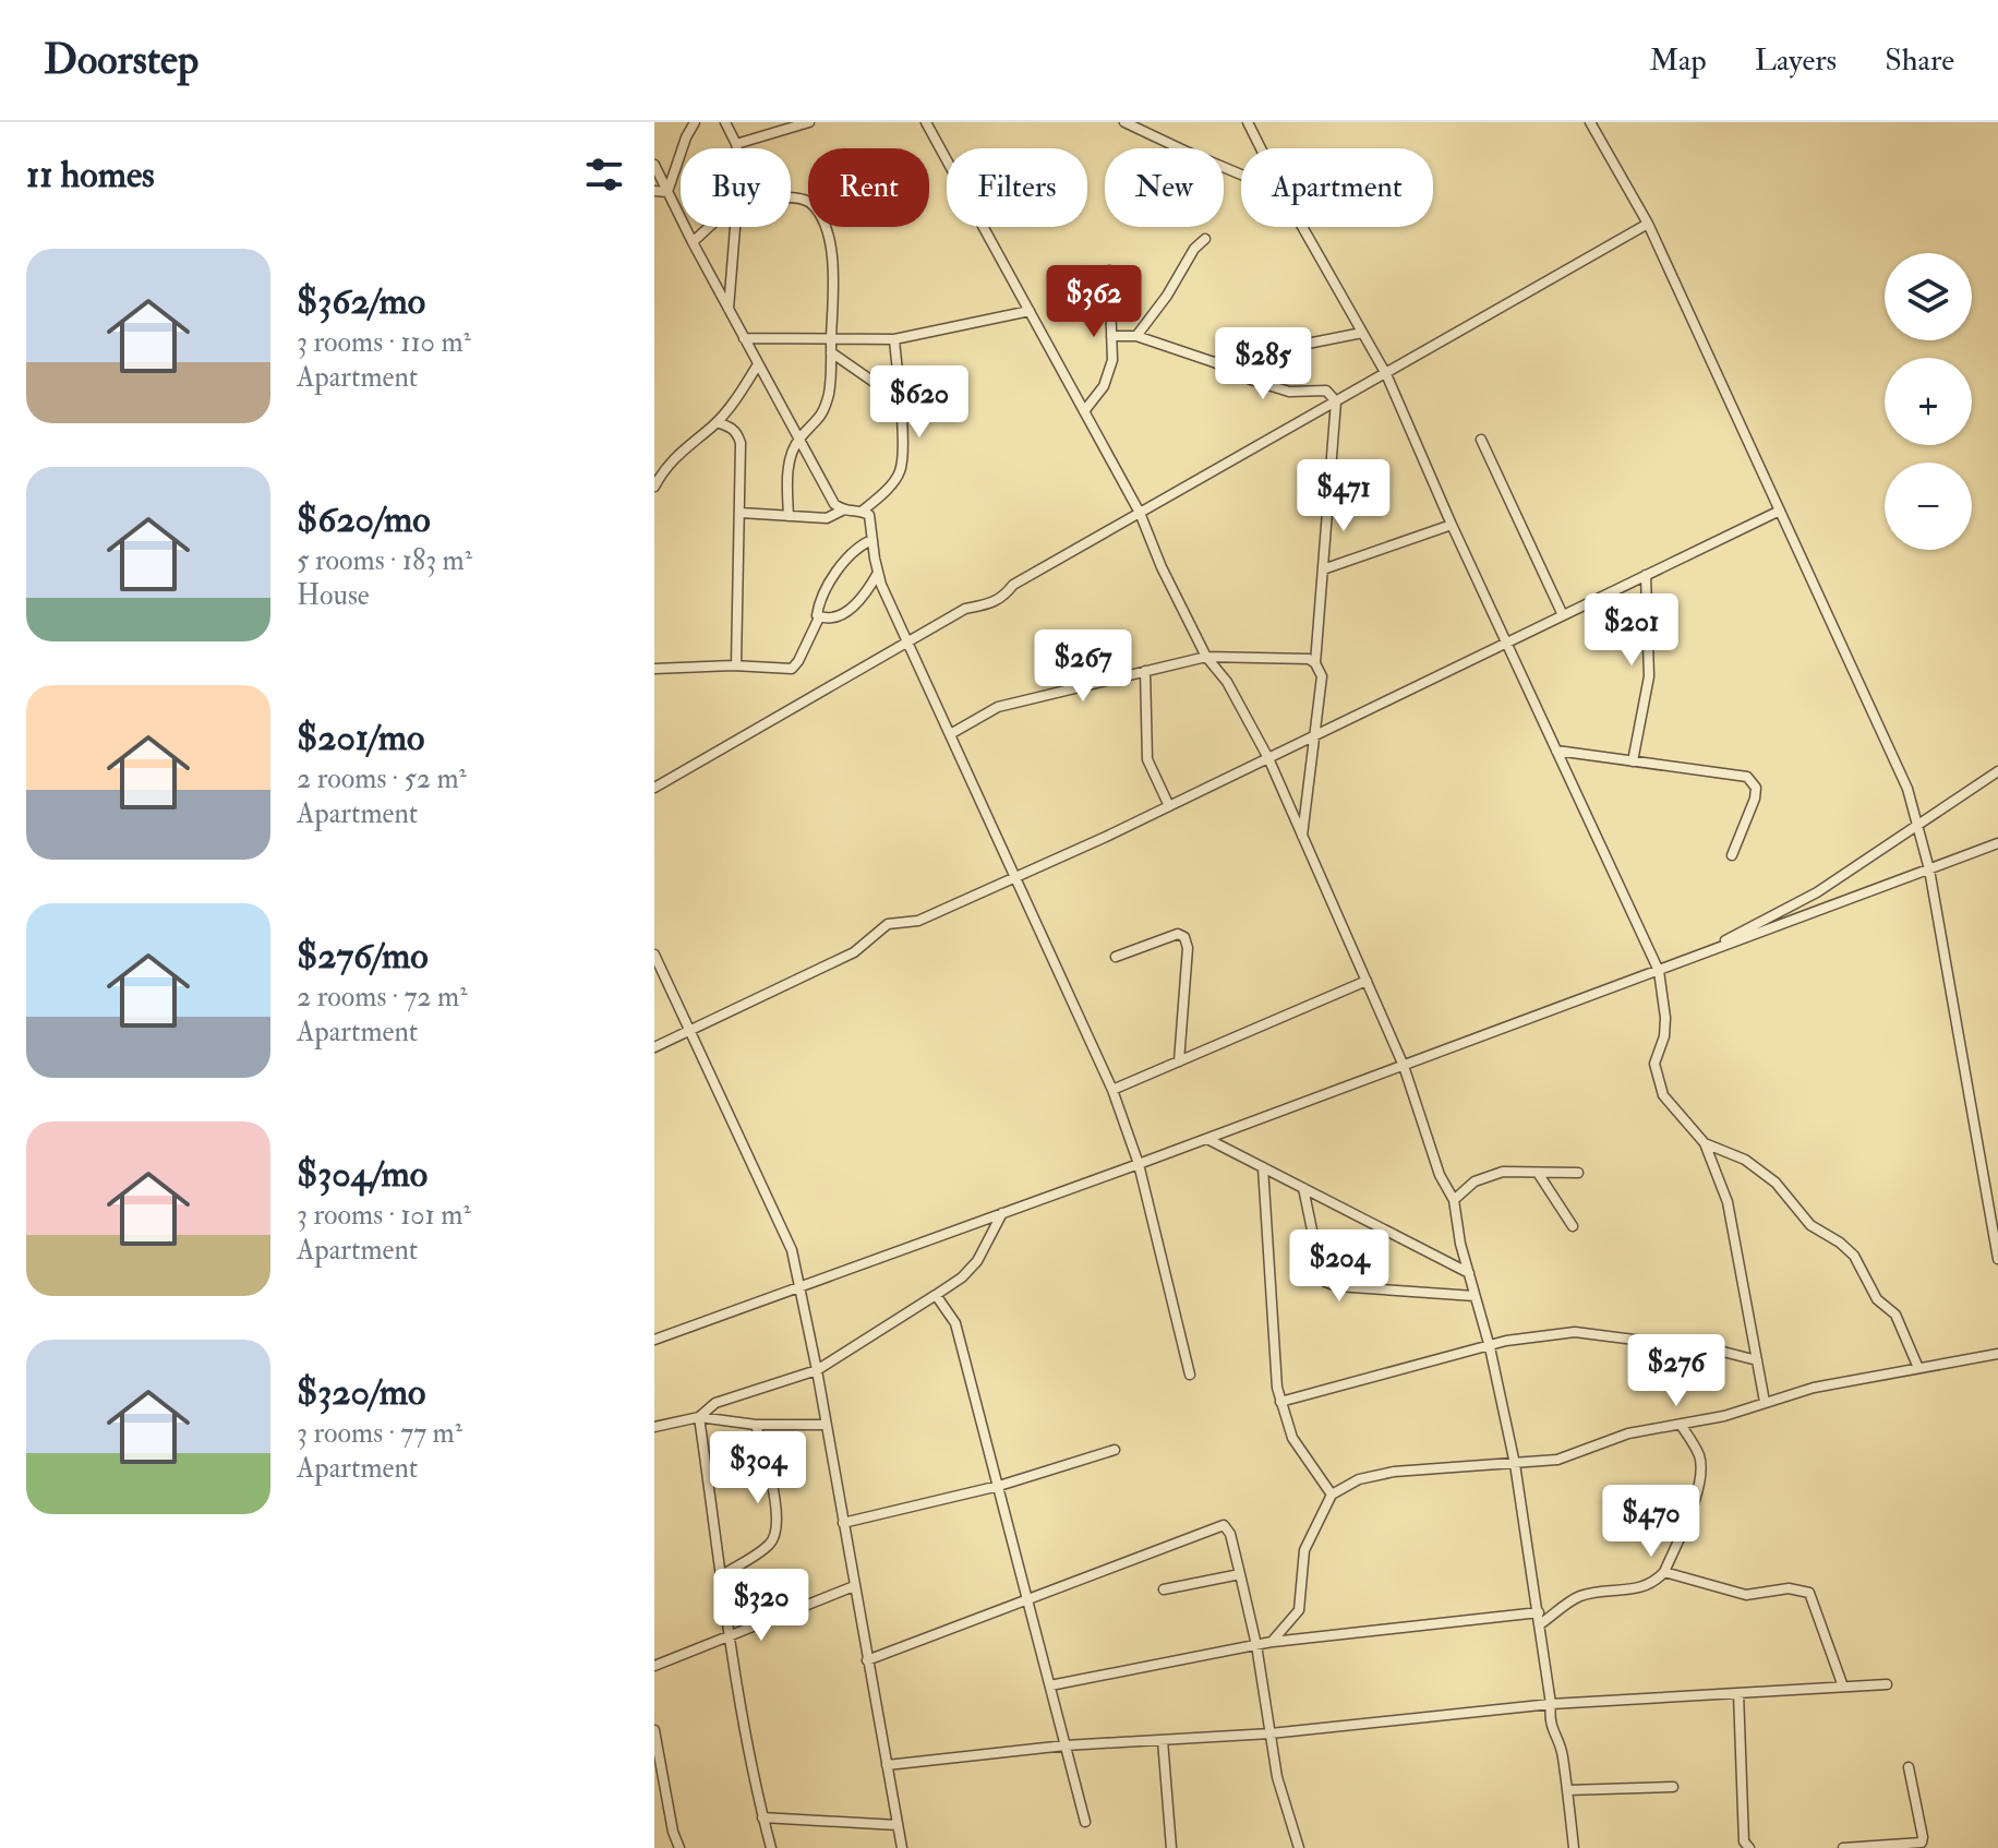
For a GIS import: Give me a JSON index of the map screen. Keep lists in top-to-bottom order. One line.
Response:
{"page":{"header":"Doorstep","nav":["Map","Layers","Share"],"heading":"11 homes","chip":["Buy","Rent","Filters","New","Apartment"],"list":[{"name":"$362/mo","note":"3 rooms · 110 m² · Apartment"},{"name":"$620/mo","note":"5 rooms · 183 m² · House"},{"name":"$201/mo","note":"2 rooms · 52 m² · Apartment"},{"name":"$276/mo","note":"2 rooms · 72 m² · Apartment"},{"name":"$304/mo","note":"3 rooms · 101 m² · Apartment"},{"name":"$320/mo","note":"3 rooms · 77 m² · Apartment"}],"map_buttons":["+","−"],"price":["$362","$285","$620","$471","$201","$267","$204","$276","$304","$470","$320"]}}
